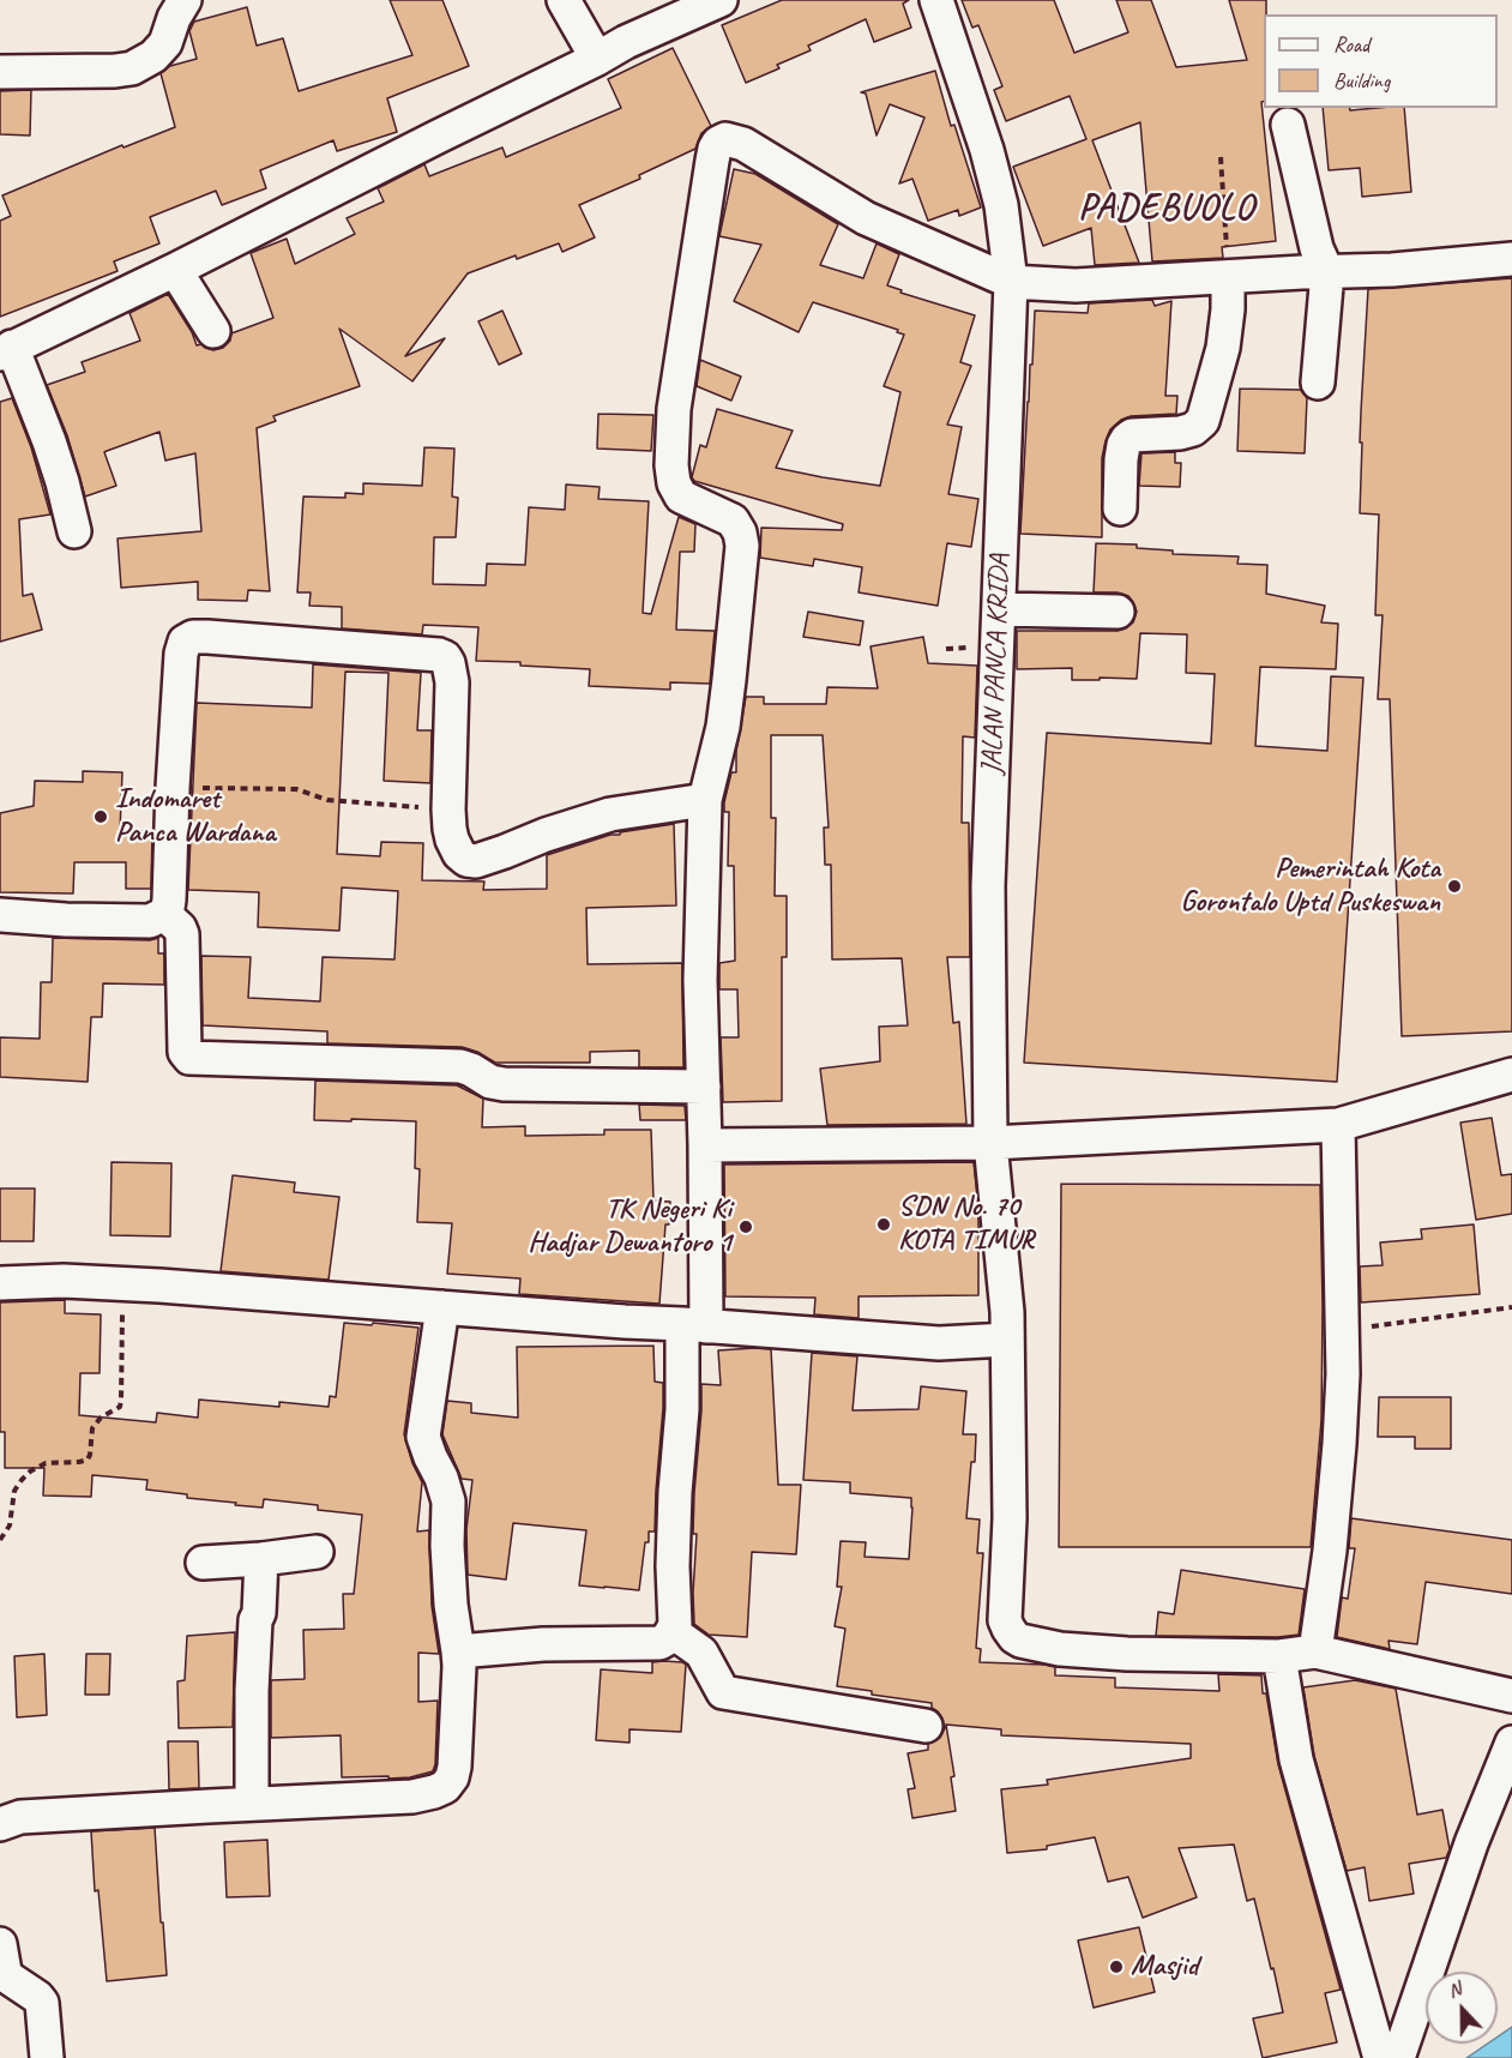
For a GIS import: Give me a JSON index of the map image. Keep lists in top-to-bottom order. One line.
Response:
{"streets":{"street":["JALAN PANCA KRIDA"]},"districts":["PADEBUOLO"],"places":["Indomaret Panca Wardana","Pemerintah Kota Gorontalo Uptd Puskeswan","SDN No. 70 KOTA TIMUR","TK Negeri Ki Hadjar Dewantoro 1","Masjid"],"legend":["Road","Building"],"north":"top"}
